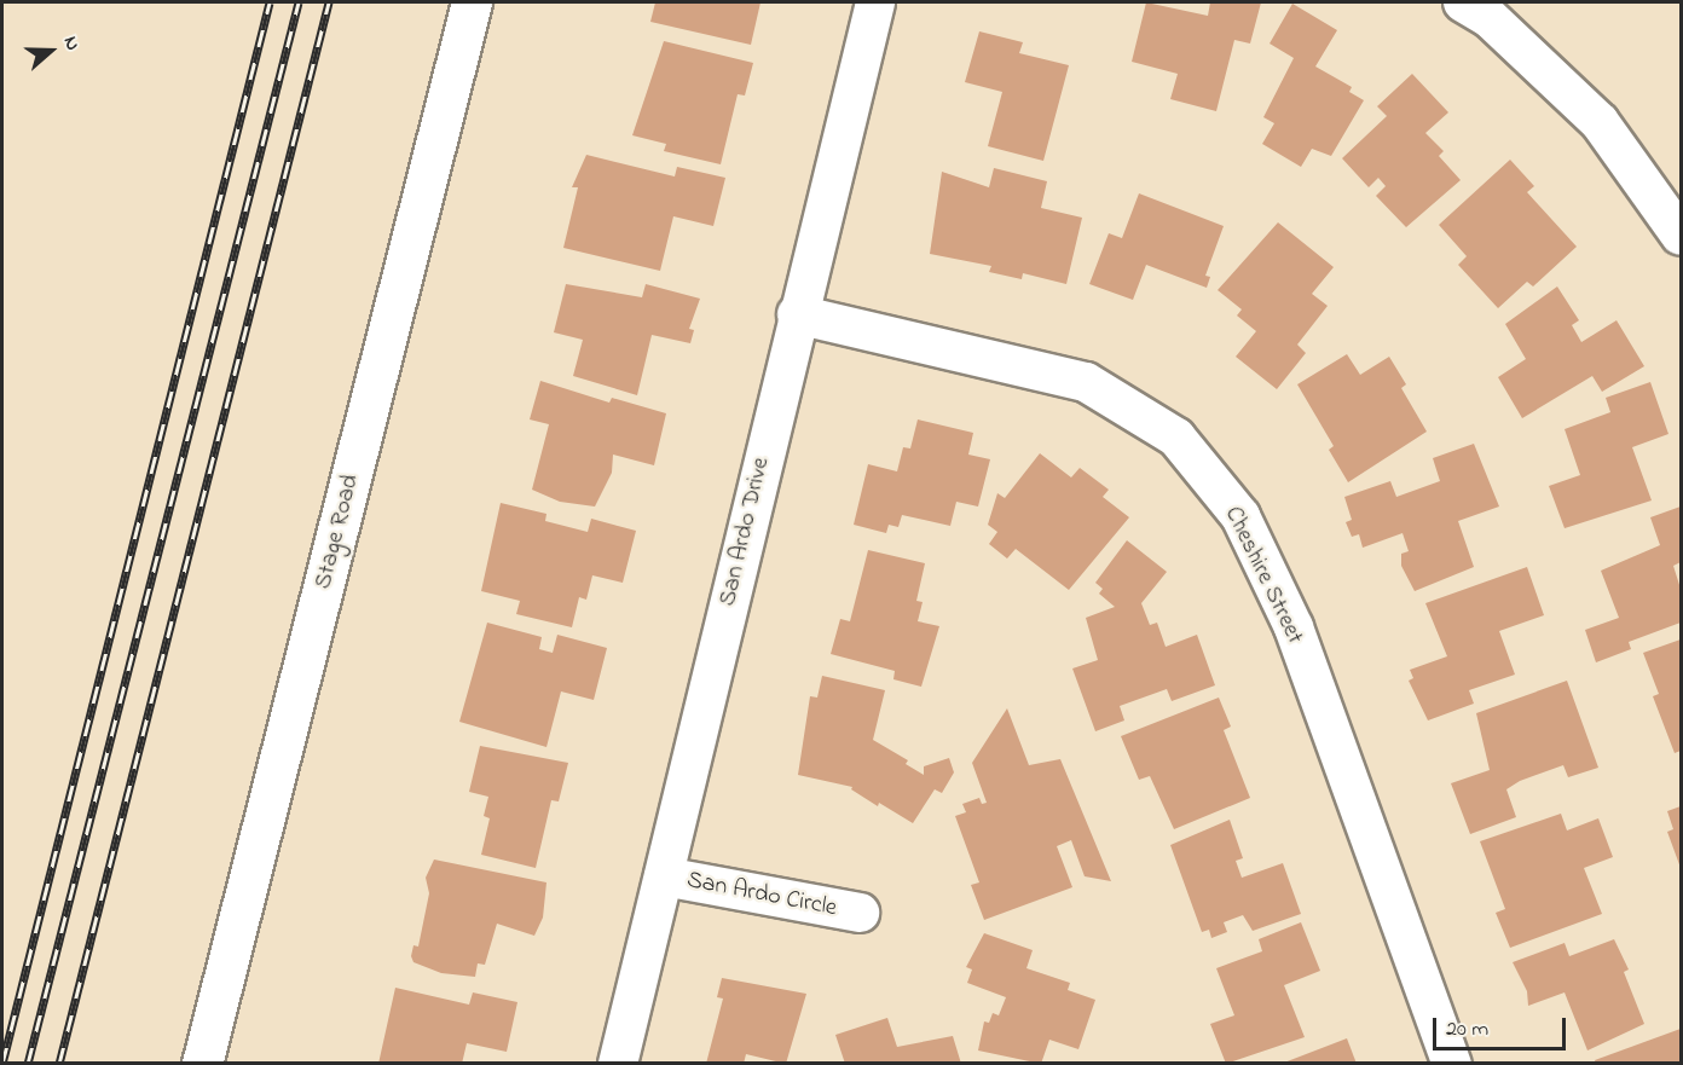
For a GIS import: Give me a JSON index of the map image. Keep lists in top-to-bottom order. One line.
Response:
{"streets":{"main road":["Stage Road"],"street":["San Ardo Drive","Cheshire Street","San Ardo Circle"]},"crossings":[["San Ardo Drive","Cheshire Street"],["San Ardo Drive","San Ardo Circle"]],"scale_bar":"20 m","north":"right"}
